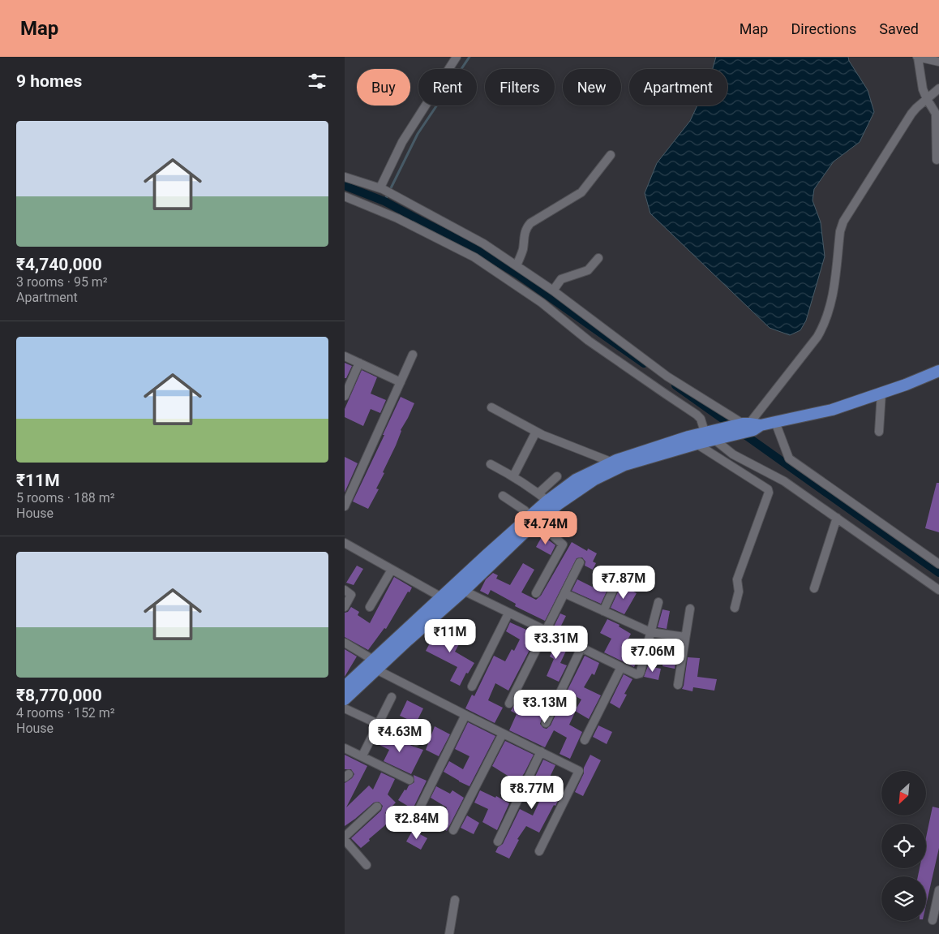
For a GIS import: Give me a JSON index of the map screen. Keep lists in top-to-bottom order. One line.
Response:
{"north":"bottom left","page":{"header":"Map","nav":["Map","Directions","Saved"],"heading":"9 homes","chip":["Buy","Rent","Filters","New","Apartment"],"list":[{"name":"₹4,740,000","note":"3 rooms · 95 m² · Apartment"},{"name":"₹11M","note":"5 rooms · 188 m² · House"},{"name":"₹8,770,000","note":"4 rooms · 152 m² · House"}],"price":["₹4.74M","₹7.87M","₹11M","₹3.31M","₹7.06M","₹3.13M","₹4.63M","₹8.77M","₹2.84M"]}}
